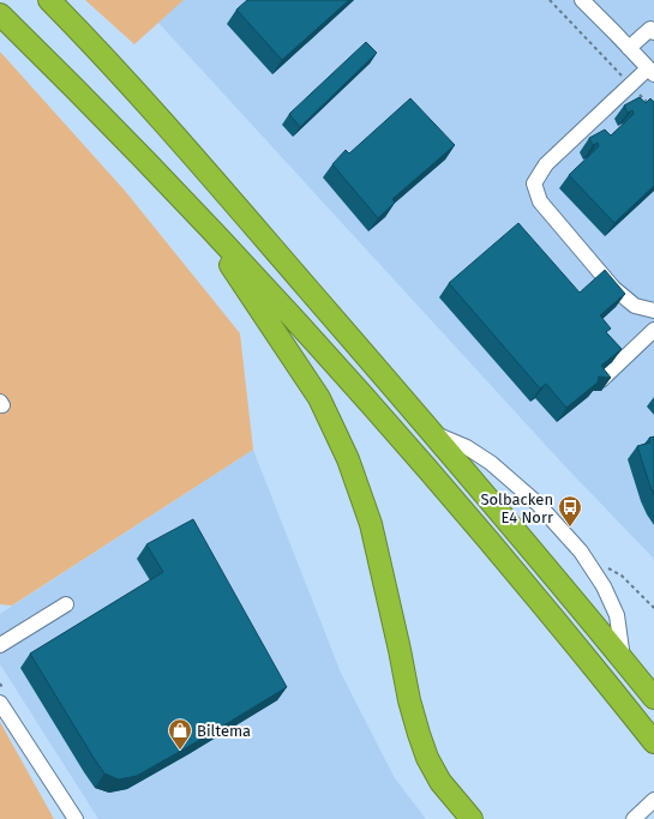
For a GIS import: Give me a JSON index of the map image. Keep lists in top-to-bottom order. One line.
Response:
{"places":{"bus stop":["Solbacken E4 Norr"],"shop":["Biltema"]}}
